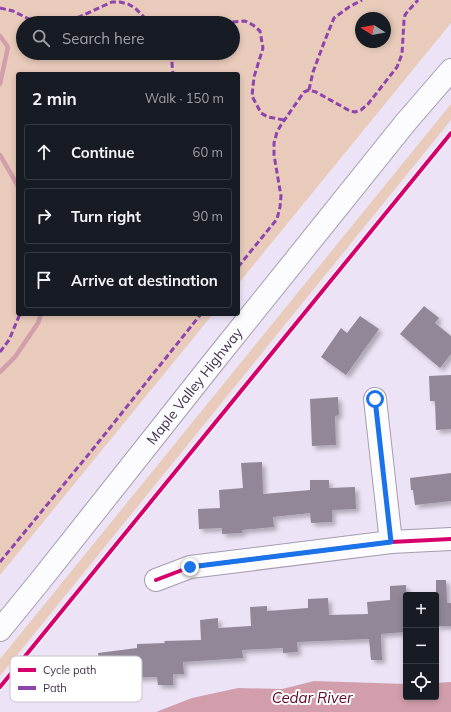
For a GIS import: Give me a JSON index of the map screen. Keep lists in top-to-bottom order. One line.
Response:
{"streets":{"main road":["Maple Valley Highway"]},"water":["Cedar River"],"legend":["Cycle path","Path"],"north":"left","page":{"search":"Search here","heading":["2 min","Walk · 150 m"],"list":[["Continue","60 m"],["Turn right","90 m"],"Arrive at destination"],"map_buttons":["+","−"]}}
